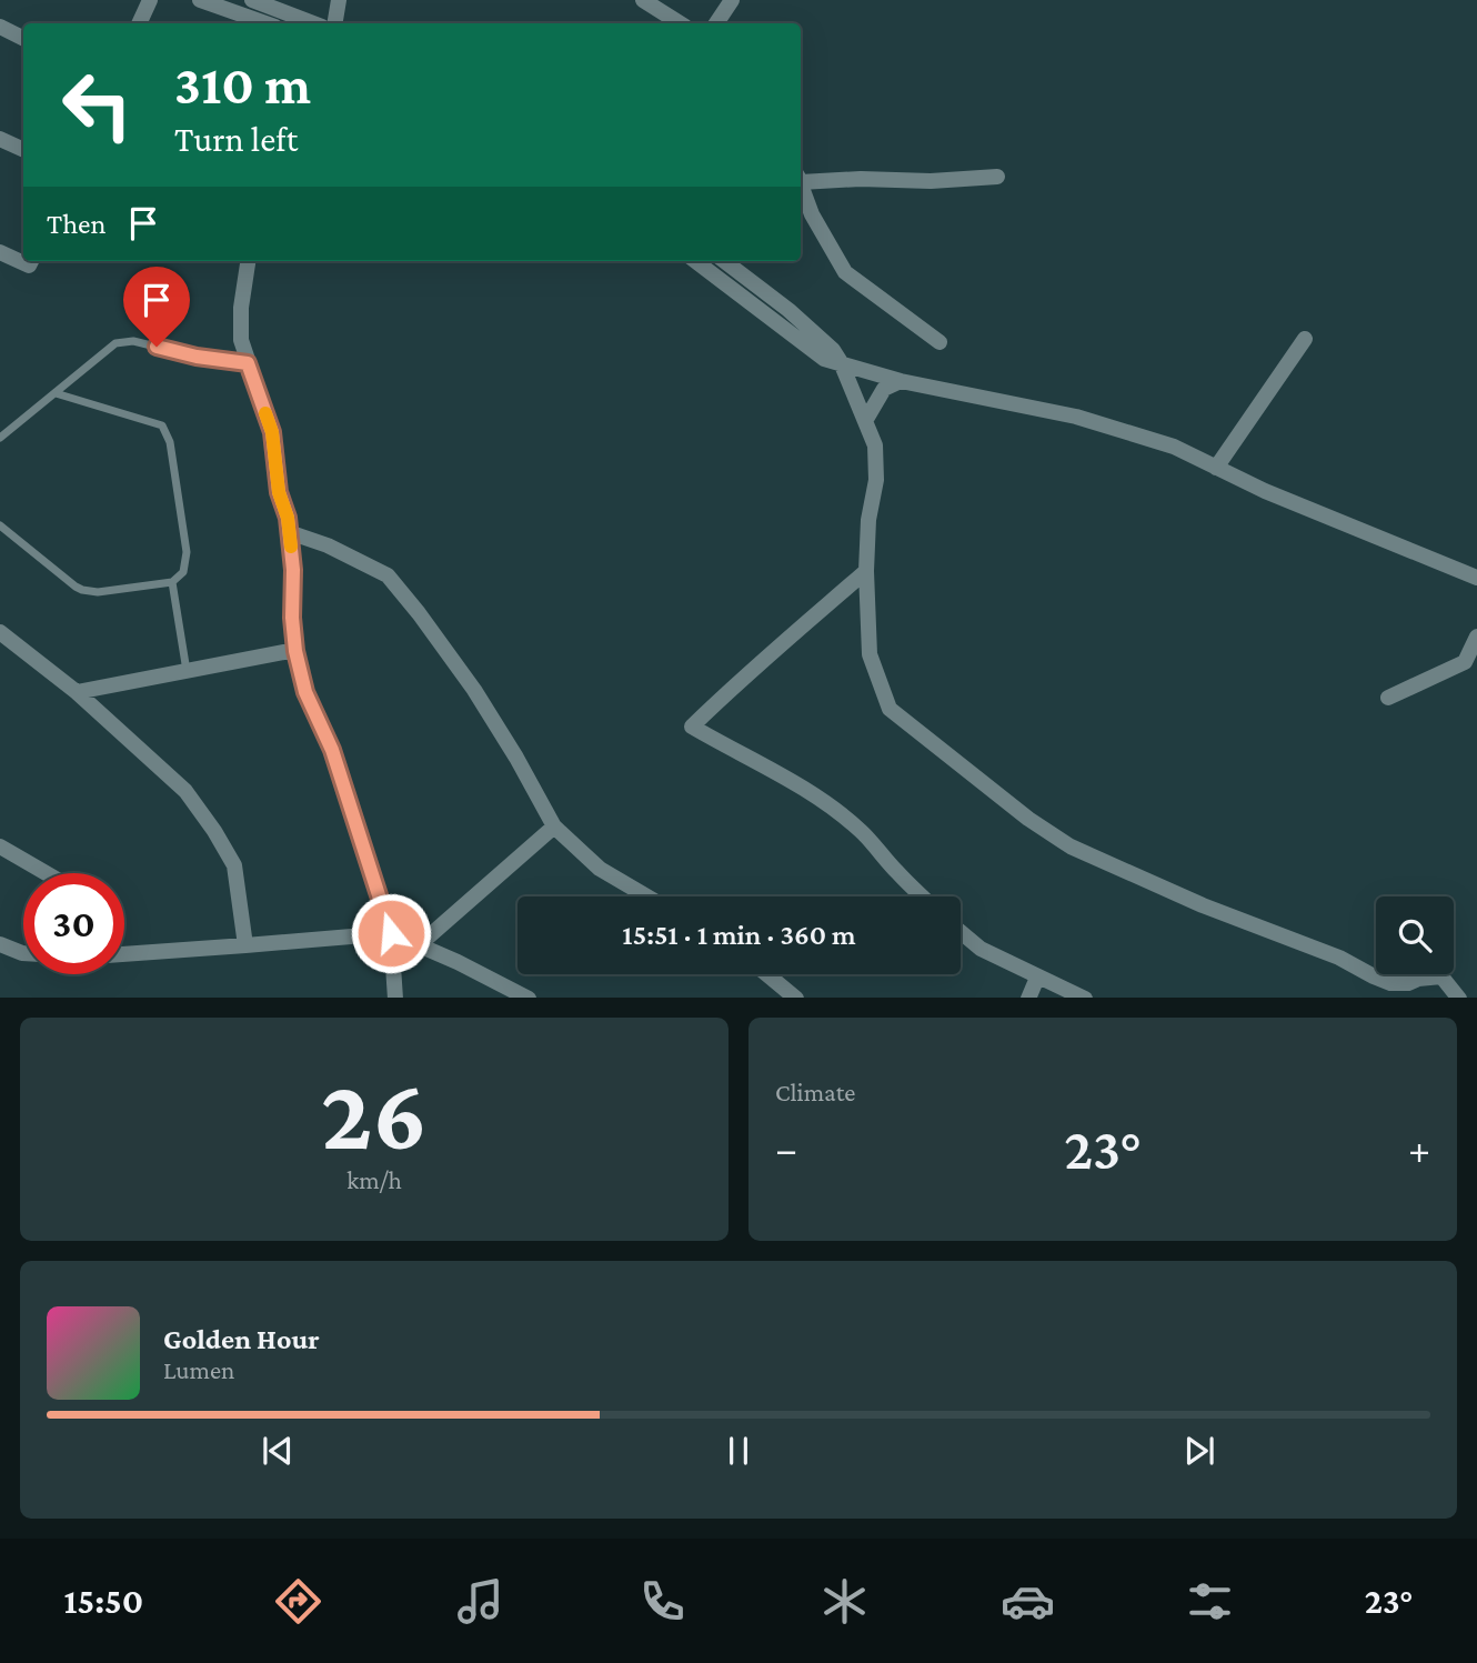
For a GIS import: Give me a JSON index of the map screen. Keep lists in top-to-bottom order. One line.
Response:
{"page":{"turn":["310 m","Turn left"],"then":"Then","limit":"30","trip":"15:51 · 1 min · 360 m","tile":[["26","km/h"],"Climate"],"heat":["−","23°","+"],"song":["Golden Hour","Lumen"],"tabs":["15:50","23°"]}}
